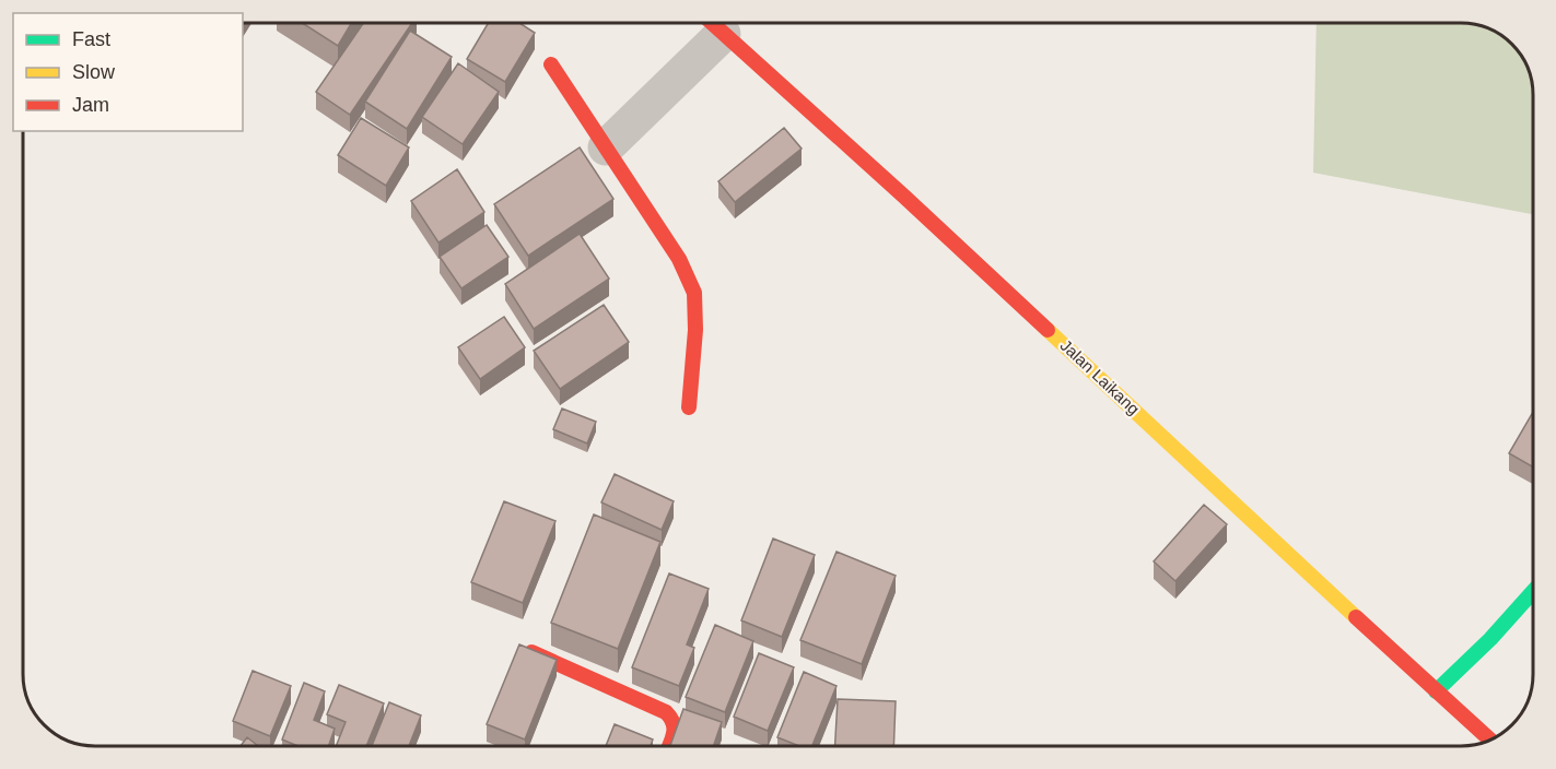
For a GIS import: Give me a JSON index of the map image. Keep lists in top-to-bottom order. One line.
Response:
{"streets":{"main road":["Jalan Laikang"]},"legend":["Fast","Slow","Jam"]}
